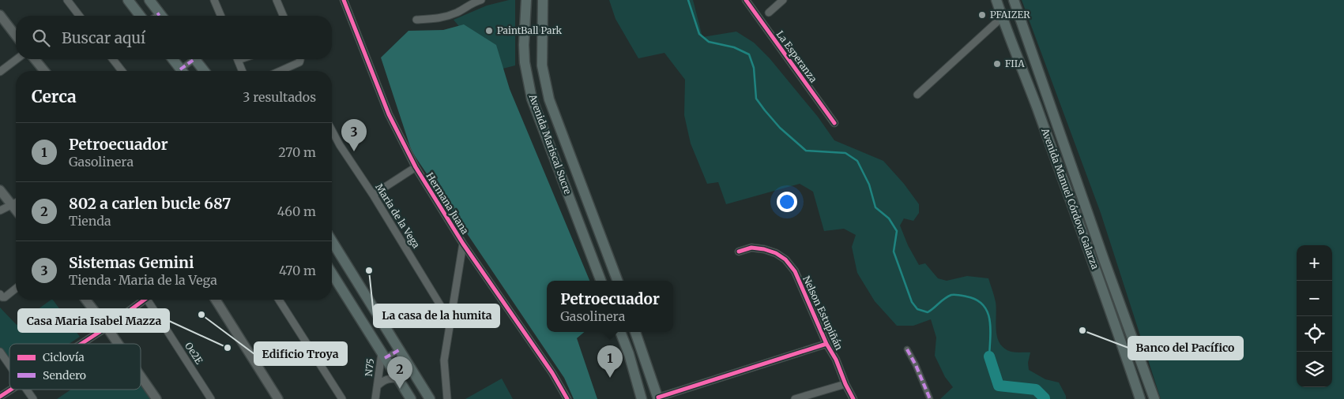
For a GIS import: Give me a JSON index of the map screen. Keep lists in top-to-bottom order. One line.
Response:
{"streets":{"main road":["Avenida Mariscal Sucre","Avenida Manuel Córdova Galarza"],"street":["La Esperanza","Hermana Juana","Maria de la Vega","Nelson Estupiñán","Oe2E","N75"]},"places":["PFAIZER","PaintBall Park","FIIA","La casa de la humita","Edificio Troya","Banco del Pacífico","Casa Maria Isabel Mazza"],"legend":["Ciclovía","Sendero"],"page":{"search":"Buscar aquí","heading":["Cerca","3 resultados"],"pins":["3","1","2"],"list":[{"mark":"1","name":"Petroecuador","note":"Gasolinera","value":"270 m"},{"mark":"2","name":"802 a carlen bucle 687","note":"Tienda","value":"460 m"},{"mark":"3","name":"Sistemas Gemini","note":"Tienda · Maria de la Vega","value":"470 m"}],"map_buttons":["+","−"],"popup":["Petroecuador","Gasolinera"]}}
